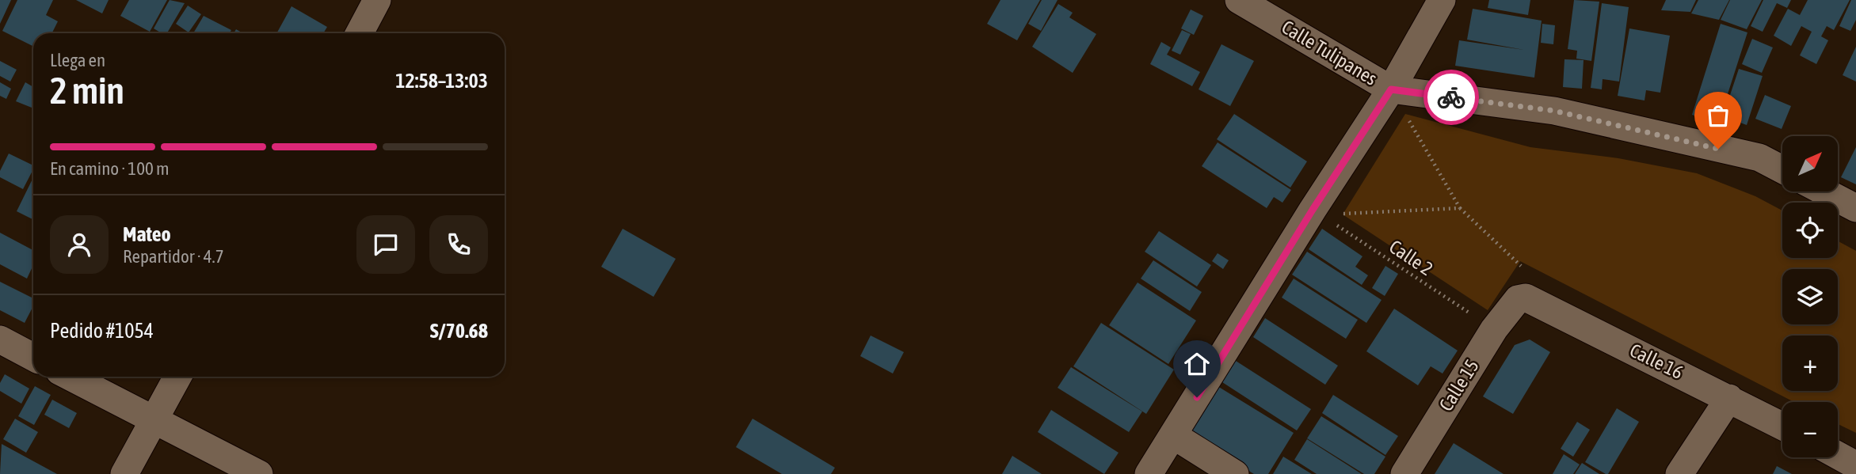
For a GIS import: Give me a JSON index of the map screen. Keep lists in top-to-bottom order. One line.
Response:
{"streets":{"street":["Calle Tulipanes","Calle 16","Calle 15"],"path":["Calle 2"]},"crossings":[["Calle 2","Calle 15"],["Calle 16","Calle 15"]],"north":"top right","page":{"heading":["2 min","Llega en","12:58–13:03"],"panel":["Mateo","Repartidor · 4.7","Pedido #1054","S/70.68"],"bar":"En camino · 100 m","map_buttons":["+","−"]}}
